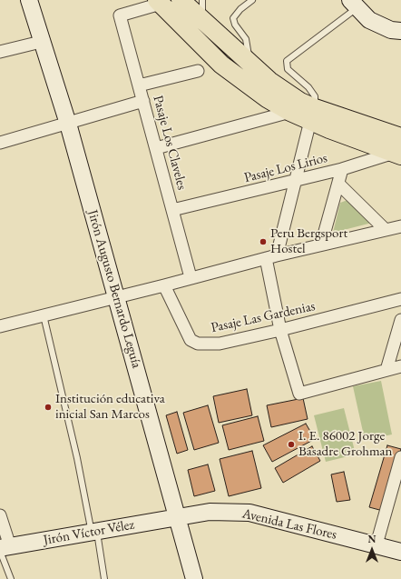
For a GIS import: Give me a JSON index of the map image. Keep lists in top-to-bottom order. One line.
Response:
{"streets":{"main road":["Jirón Augusto Bernardo Leguía","Avenida Las Flores","Jirón Víctor Vélez"],"street":["Pasaje Los Claveles","Pasaje Los Lirios","Pasaje Las Gardenias"]},"crossings":[["Pasaje Los Claveles","Pasaje Los Lirios"],["Jirón Augusto Bernardo Leguía","Avenida Las Flores"],["Jirón Augusto Bernardo Leguía","Jirón Víctor Vélez"],["Avenida Las Flores","Jirón Víctor Vélez"]],"places":["Peru Bergsport Hostel","Institución educativa inicial San Marcos","I. E. 86002 Jorge Basadre Grohman"],"north":"top"}
